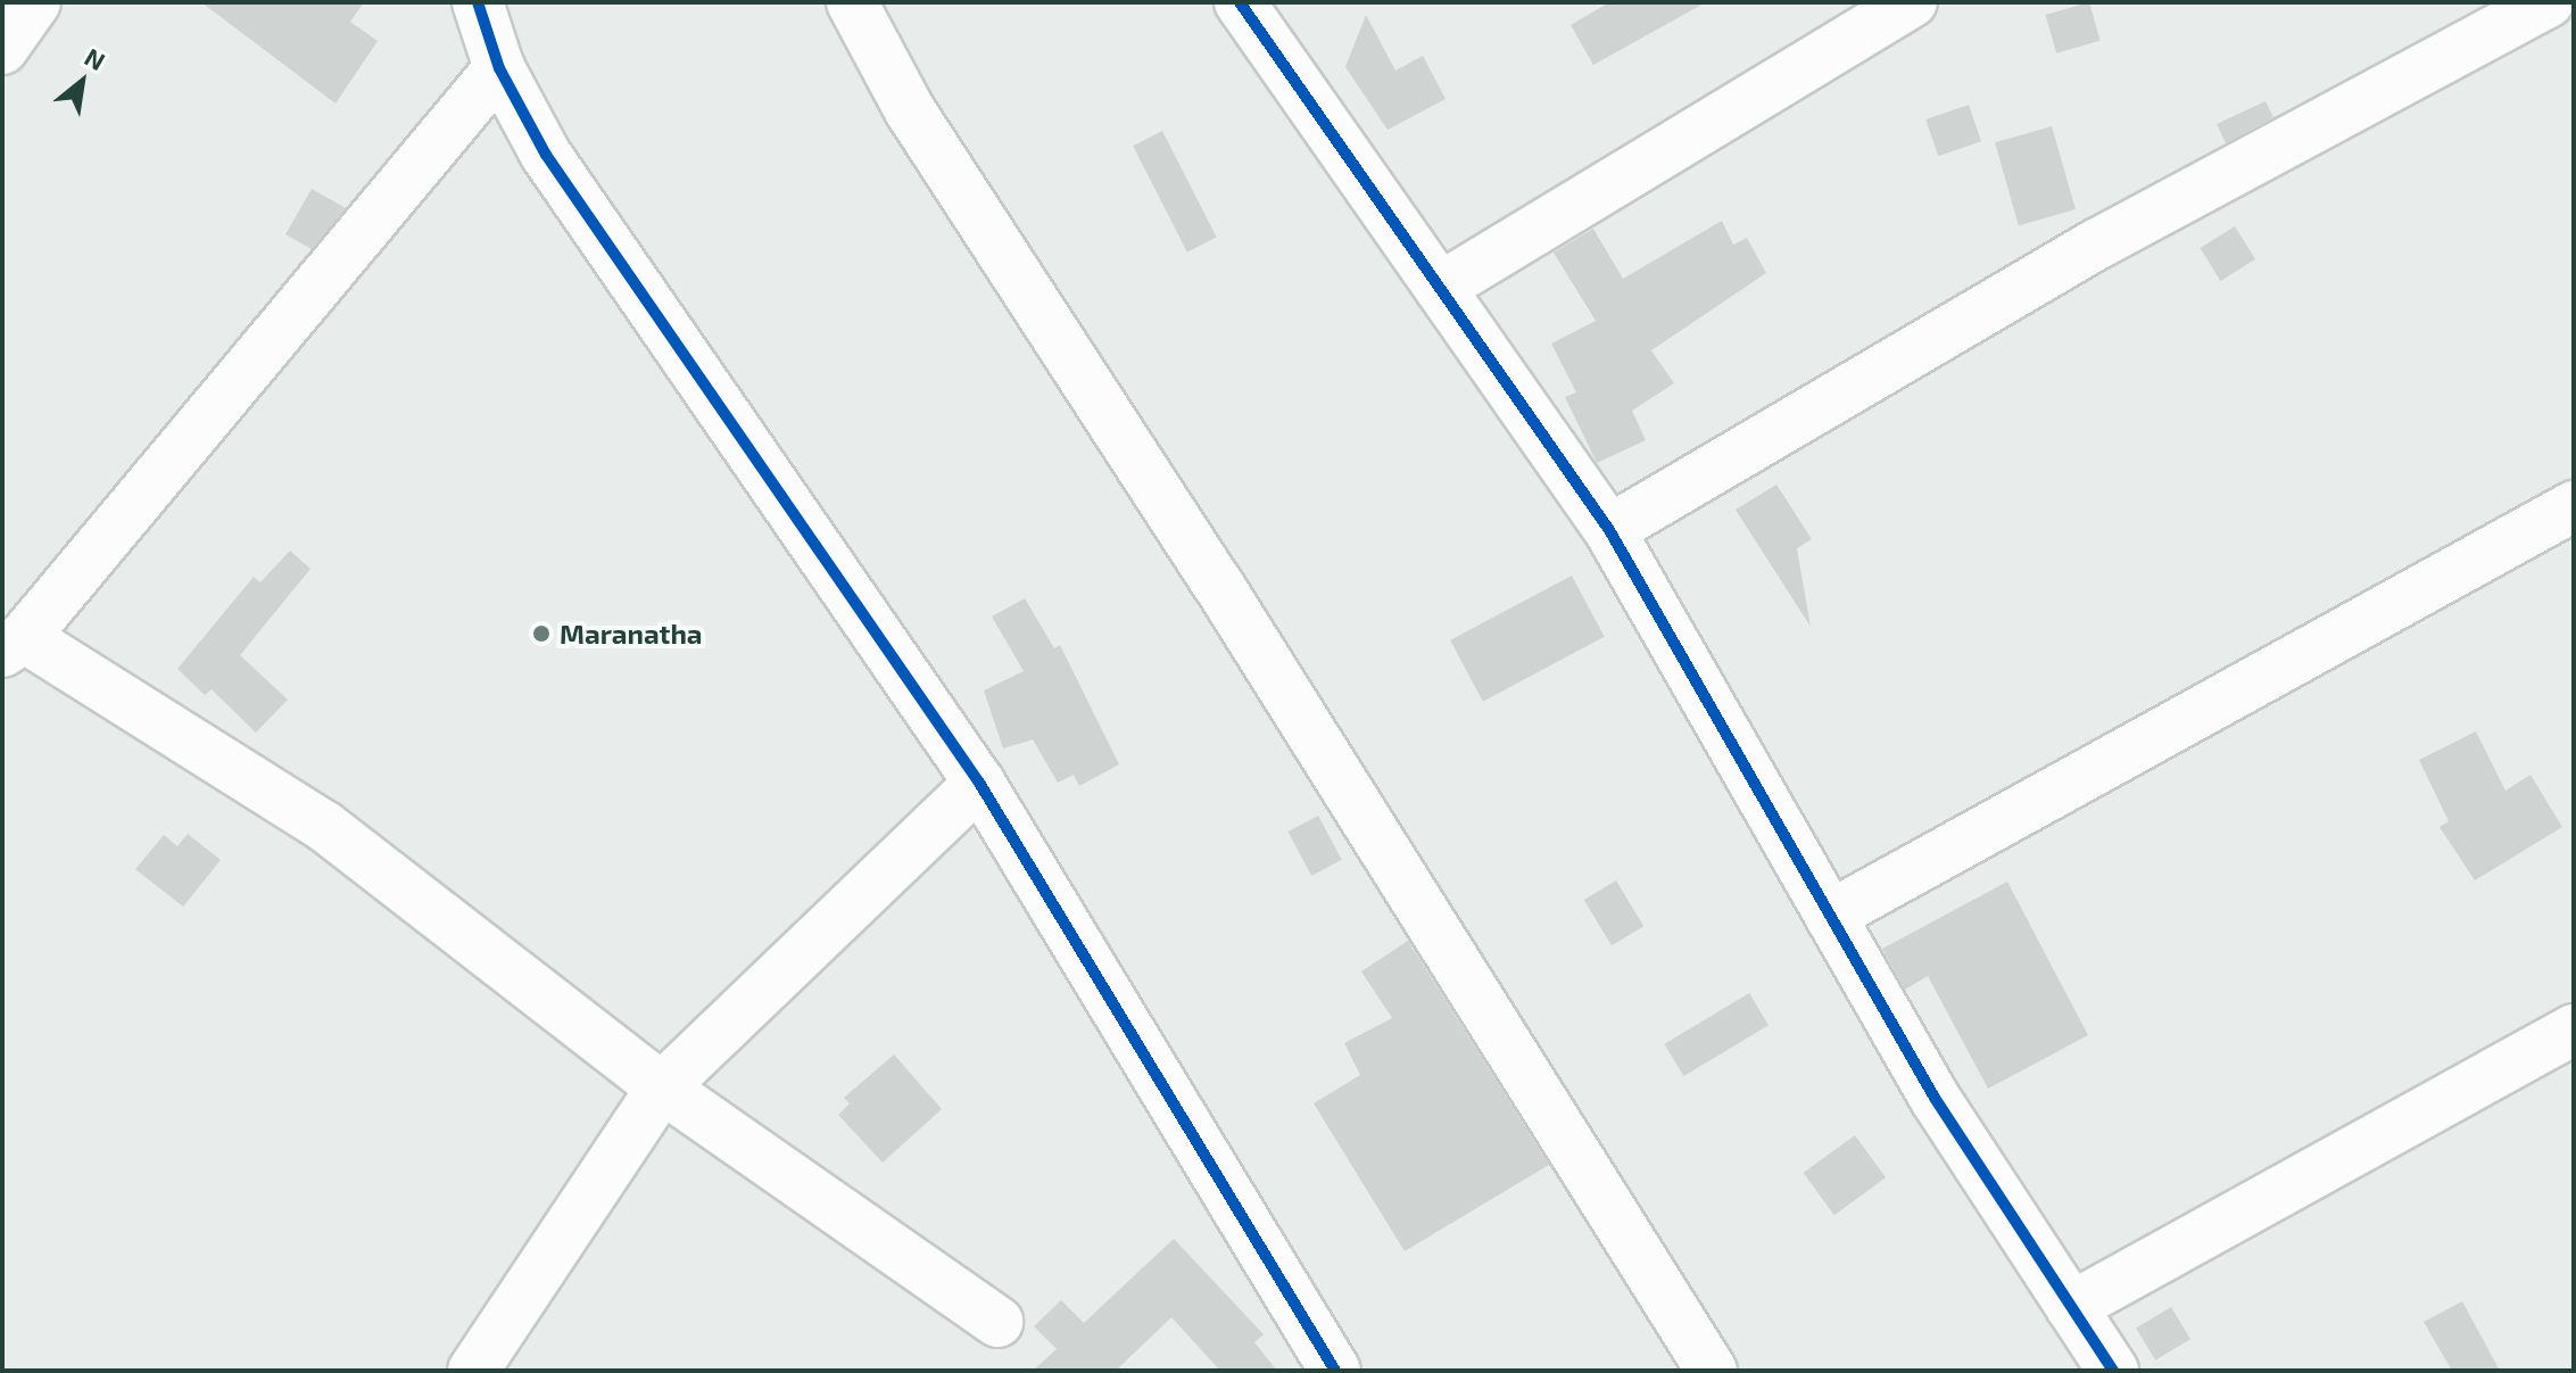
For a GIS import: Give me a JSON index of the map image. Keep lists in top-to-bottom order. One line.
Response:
{"places":["Maranatha"],"north":"top right"}
